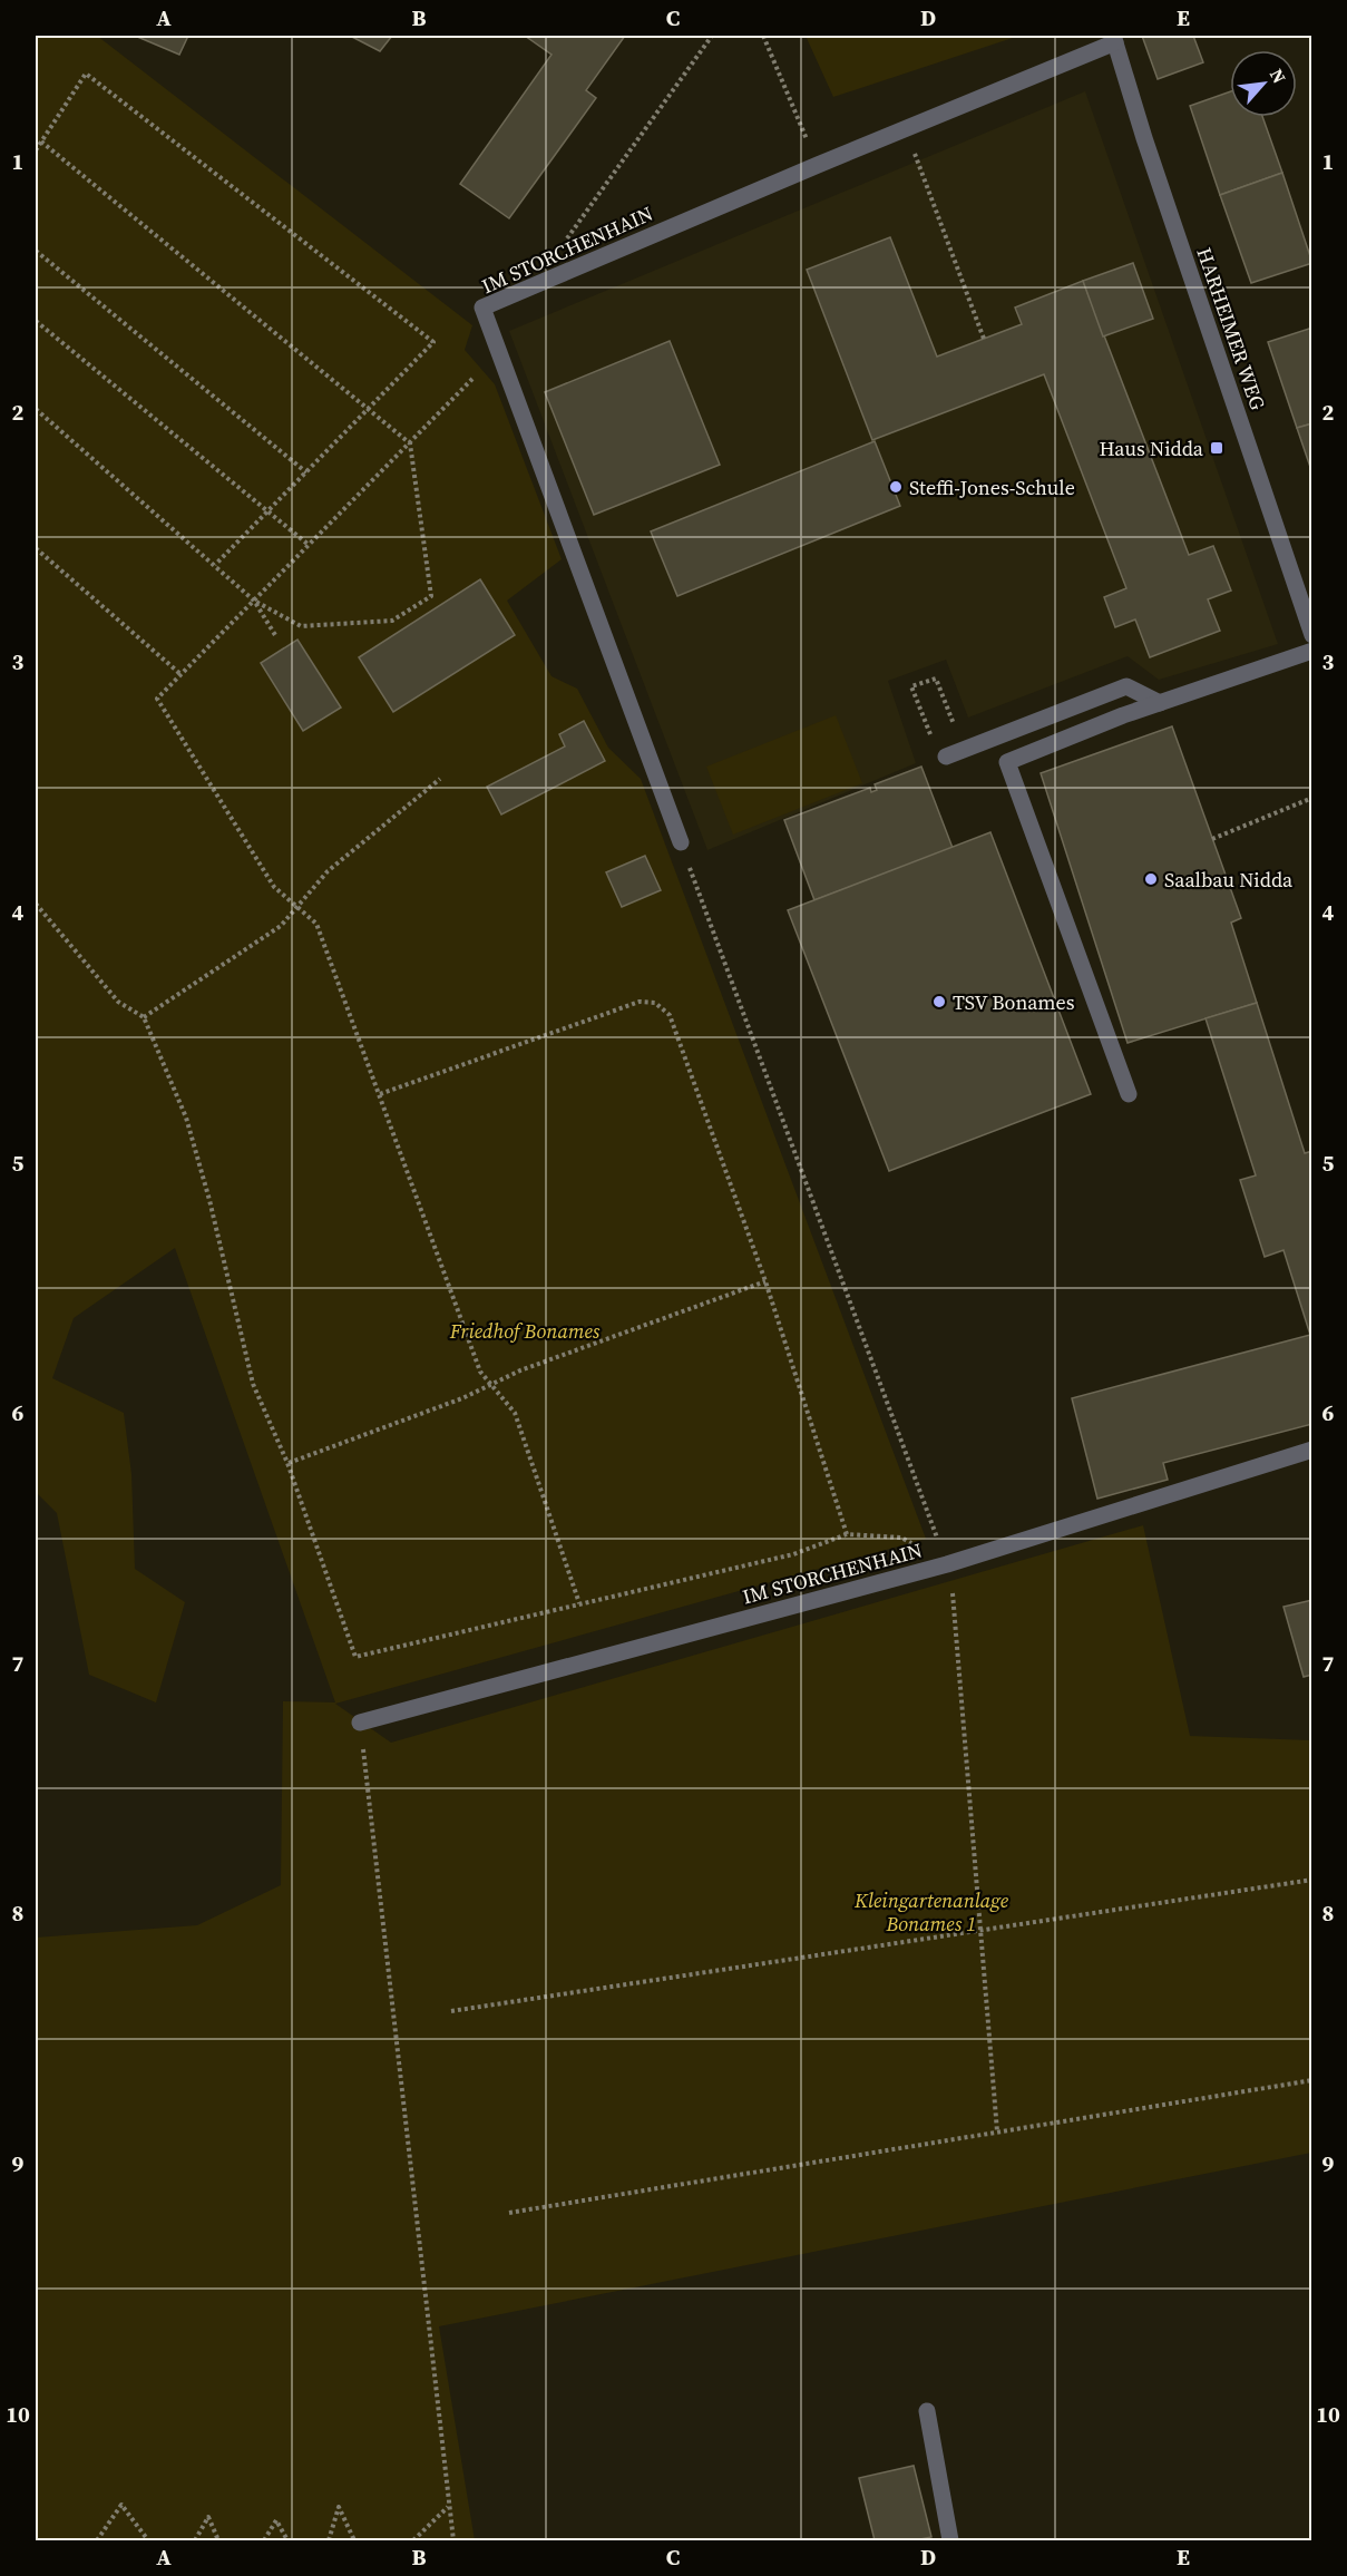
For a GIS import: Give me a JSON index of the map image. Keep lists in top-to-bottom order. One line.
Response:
{"streets":{"street":["IM STORCHENHAIN","HARHEIMER WEG"]},"crossings":[["IM STORCHENHAIN","HARHEIMER WEG"]],"parks":["Friedhof Bonames","Kleingartenanlage Bonames 1"],"places":{"transit":["Haus Nidda"],"other":["Steffi-Jones-Schule","Saalbau Nidda","TSV Bonames"]},"north":"top right","grid":{"columns":["A","B","C","D","E"],"rows":["1","2","3","4","5","6","7","8","9","10"]}}
